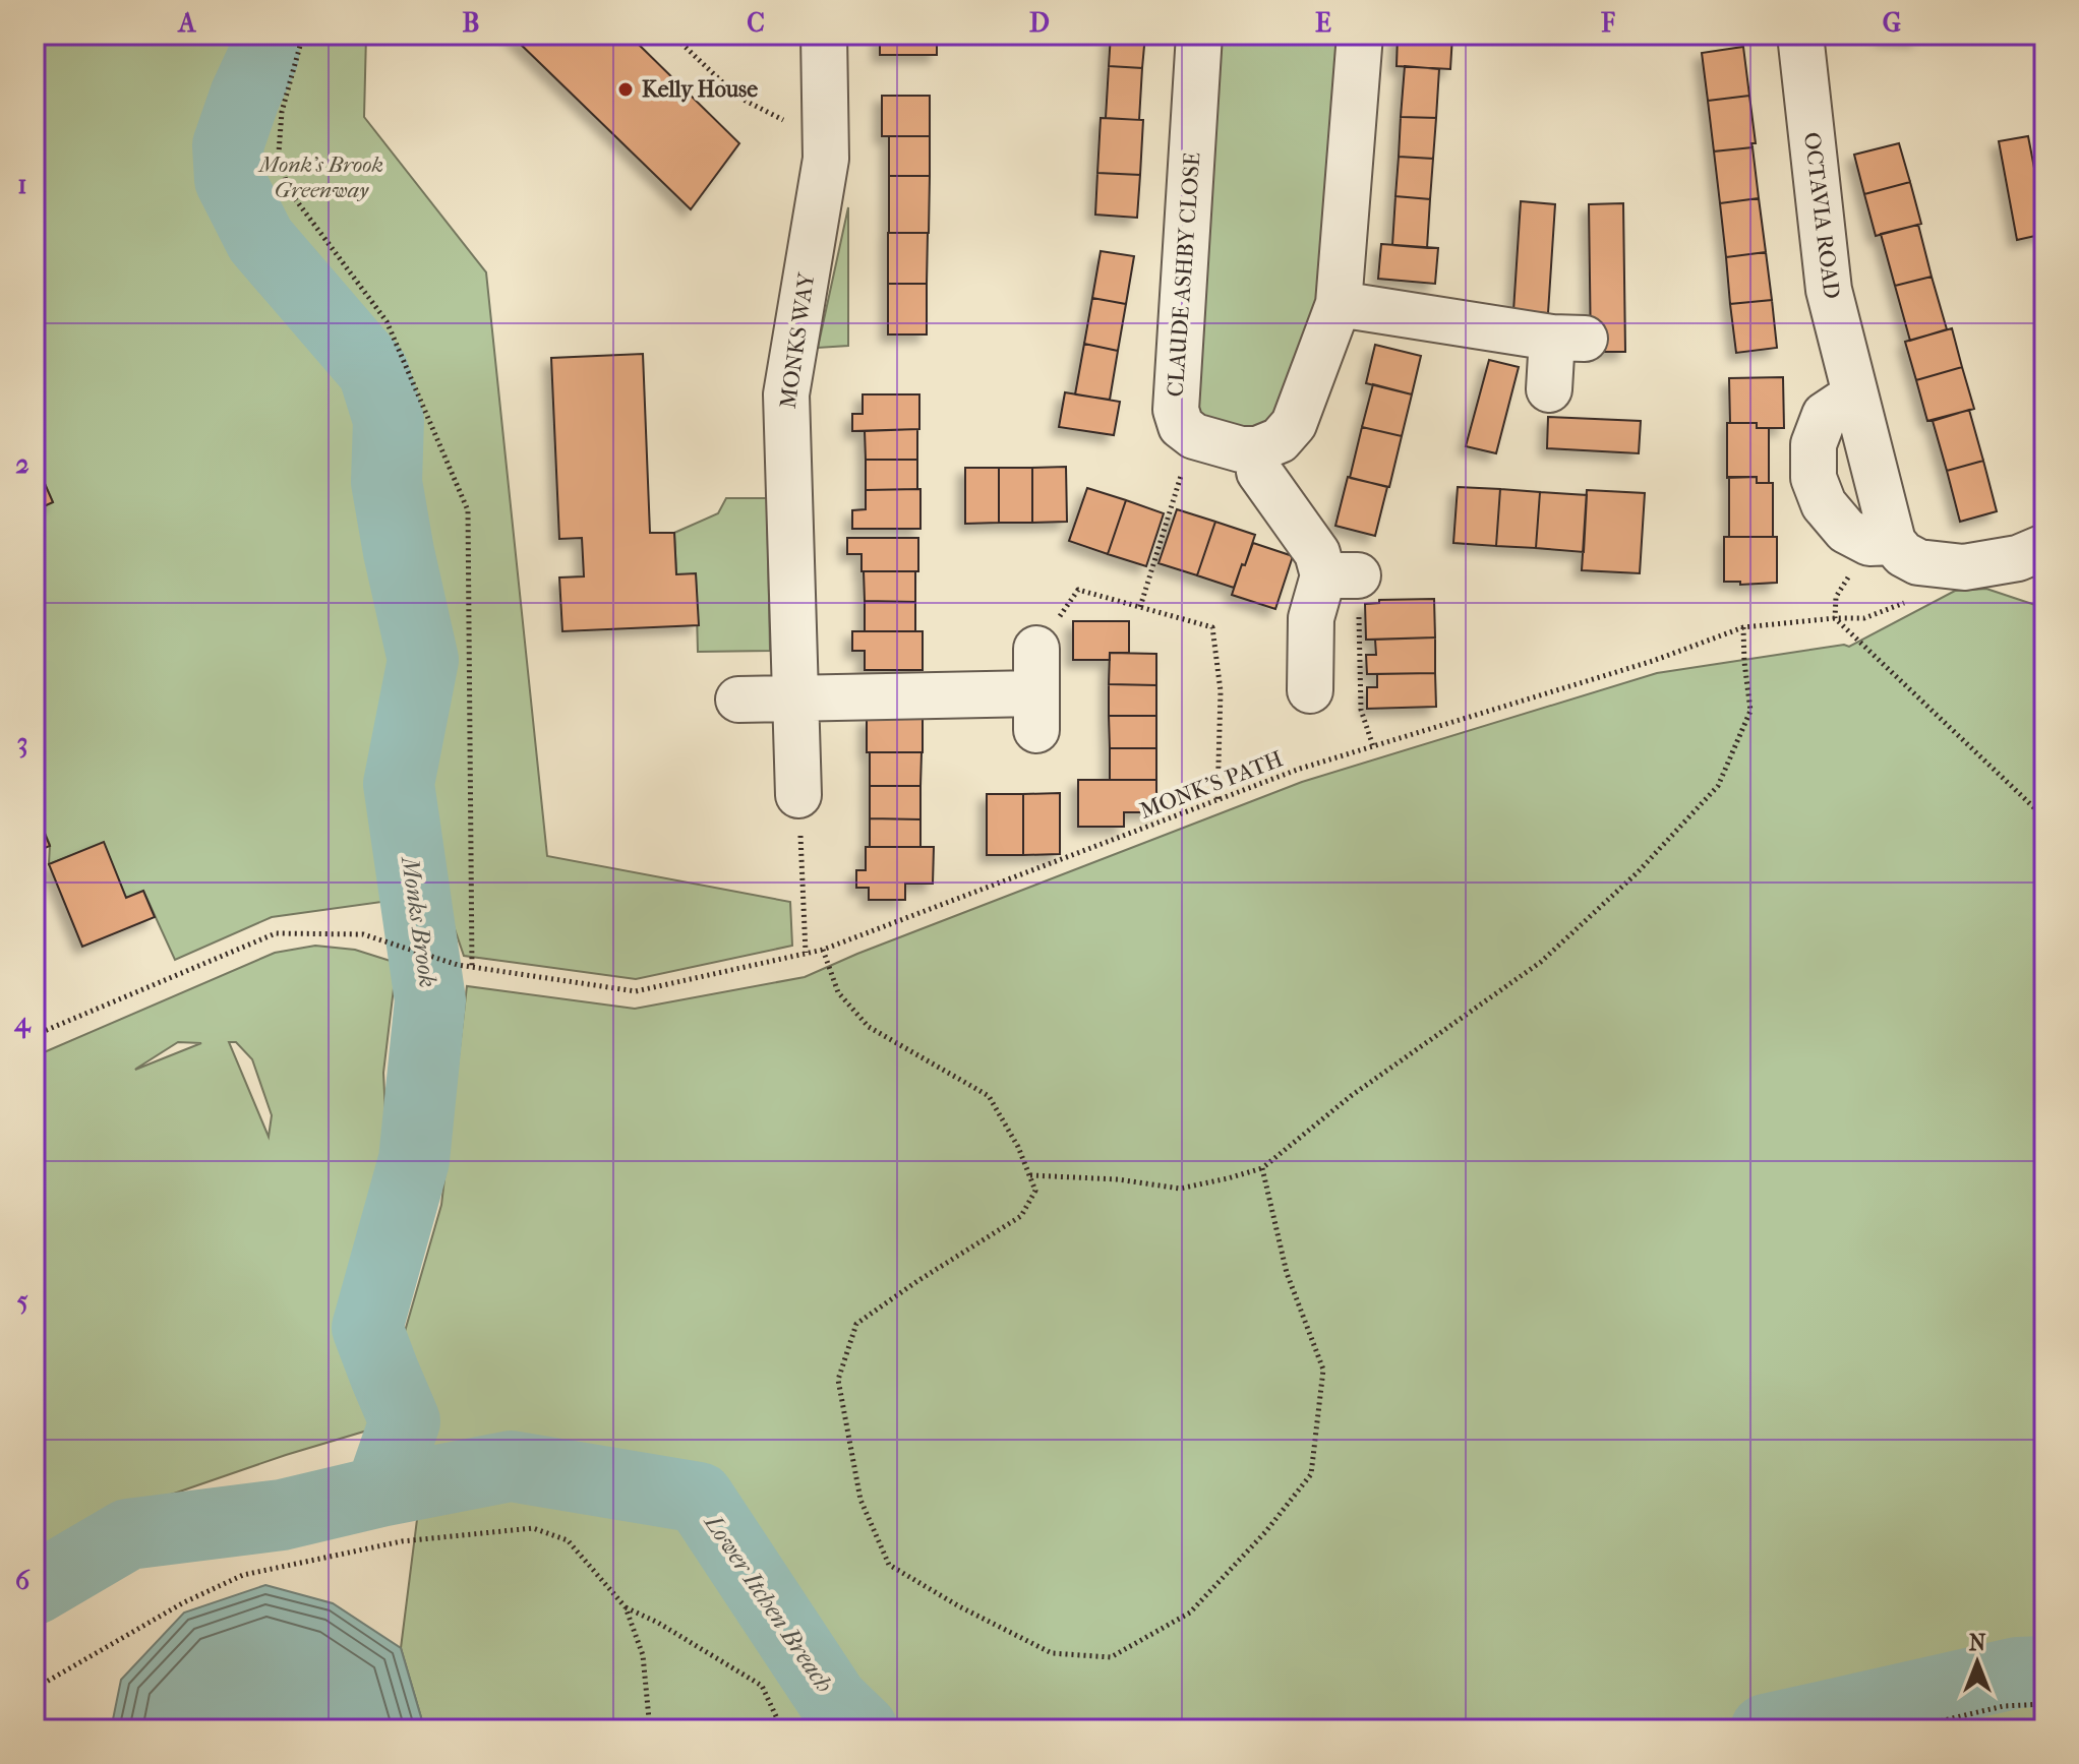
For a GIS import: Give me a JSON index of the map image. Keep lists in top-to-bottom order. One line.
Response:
{"streets":{"street":["OCTAVIA ROAD","CLAUDE ASHBY CLOSE","MONKS WAY"],"path":["MONK'S PATH"]},"water":["Monks Brook","Lower Itchen Breach"],"parks":["Monk's Brook Greenway"],"places":["Kelly House"],"north":"top","grid":{"columns":["A","B","C","D","E","F","G"],"rows":["1","2","3","4","5","6"]}}
